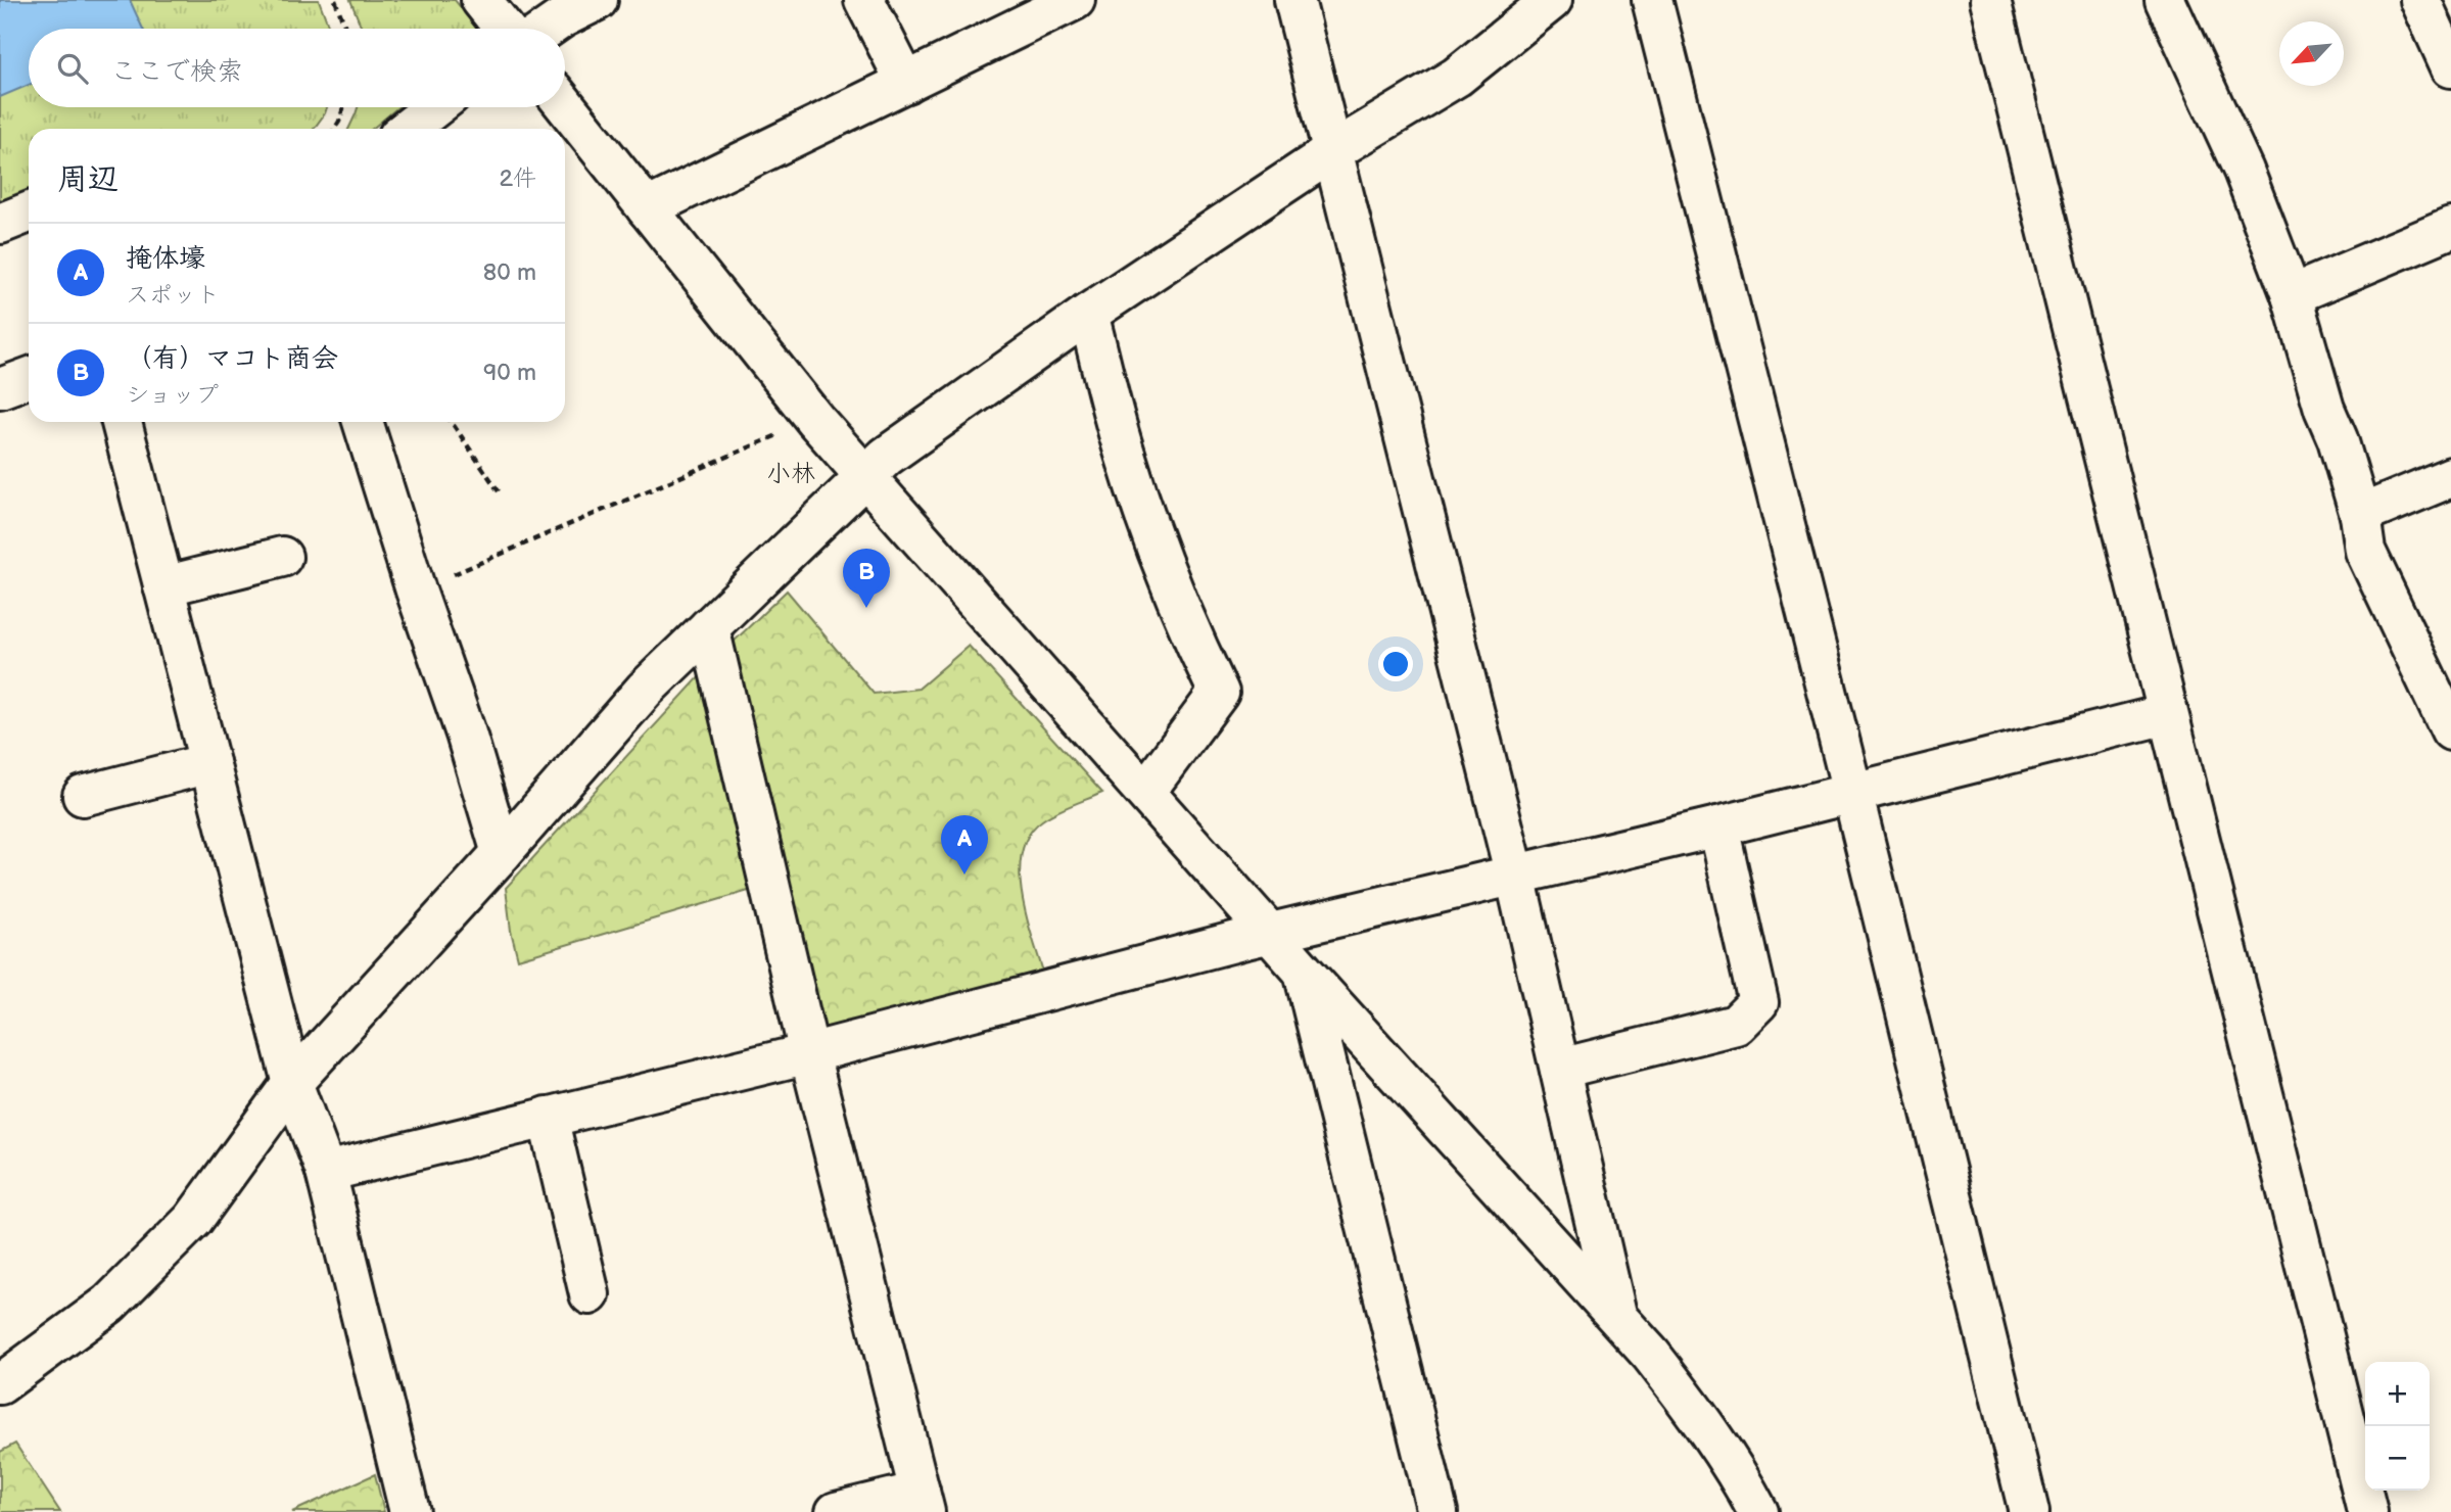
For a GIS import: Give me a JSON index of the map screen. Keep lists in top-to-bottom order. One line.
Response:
{"districts":["小林"],"north":"bottom left","page":{"search":"ここで検索","heading":["周辺","2件"],"list":[{"mark":"A","name":"掩体壕","note":"スポット","value":"80 m"},{"mark":"B","name":"（有）マコト商会","note":"ショップ","value":"90 m"}],"pins":["B","A"],"map_buttons":["+","−"]}}
